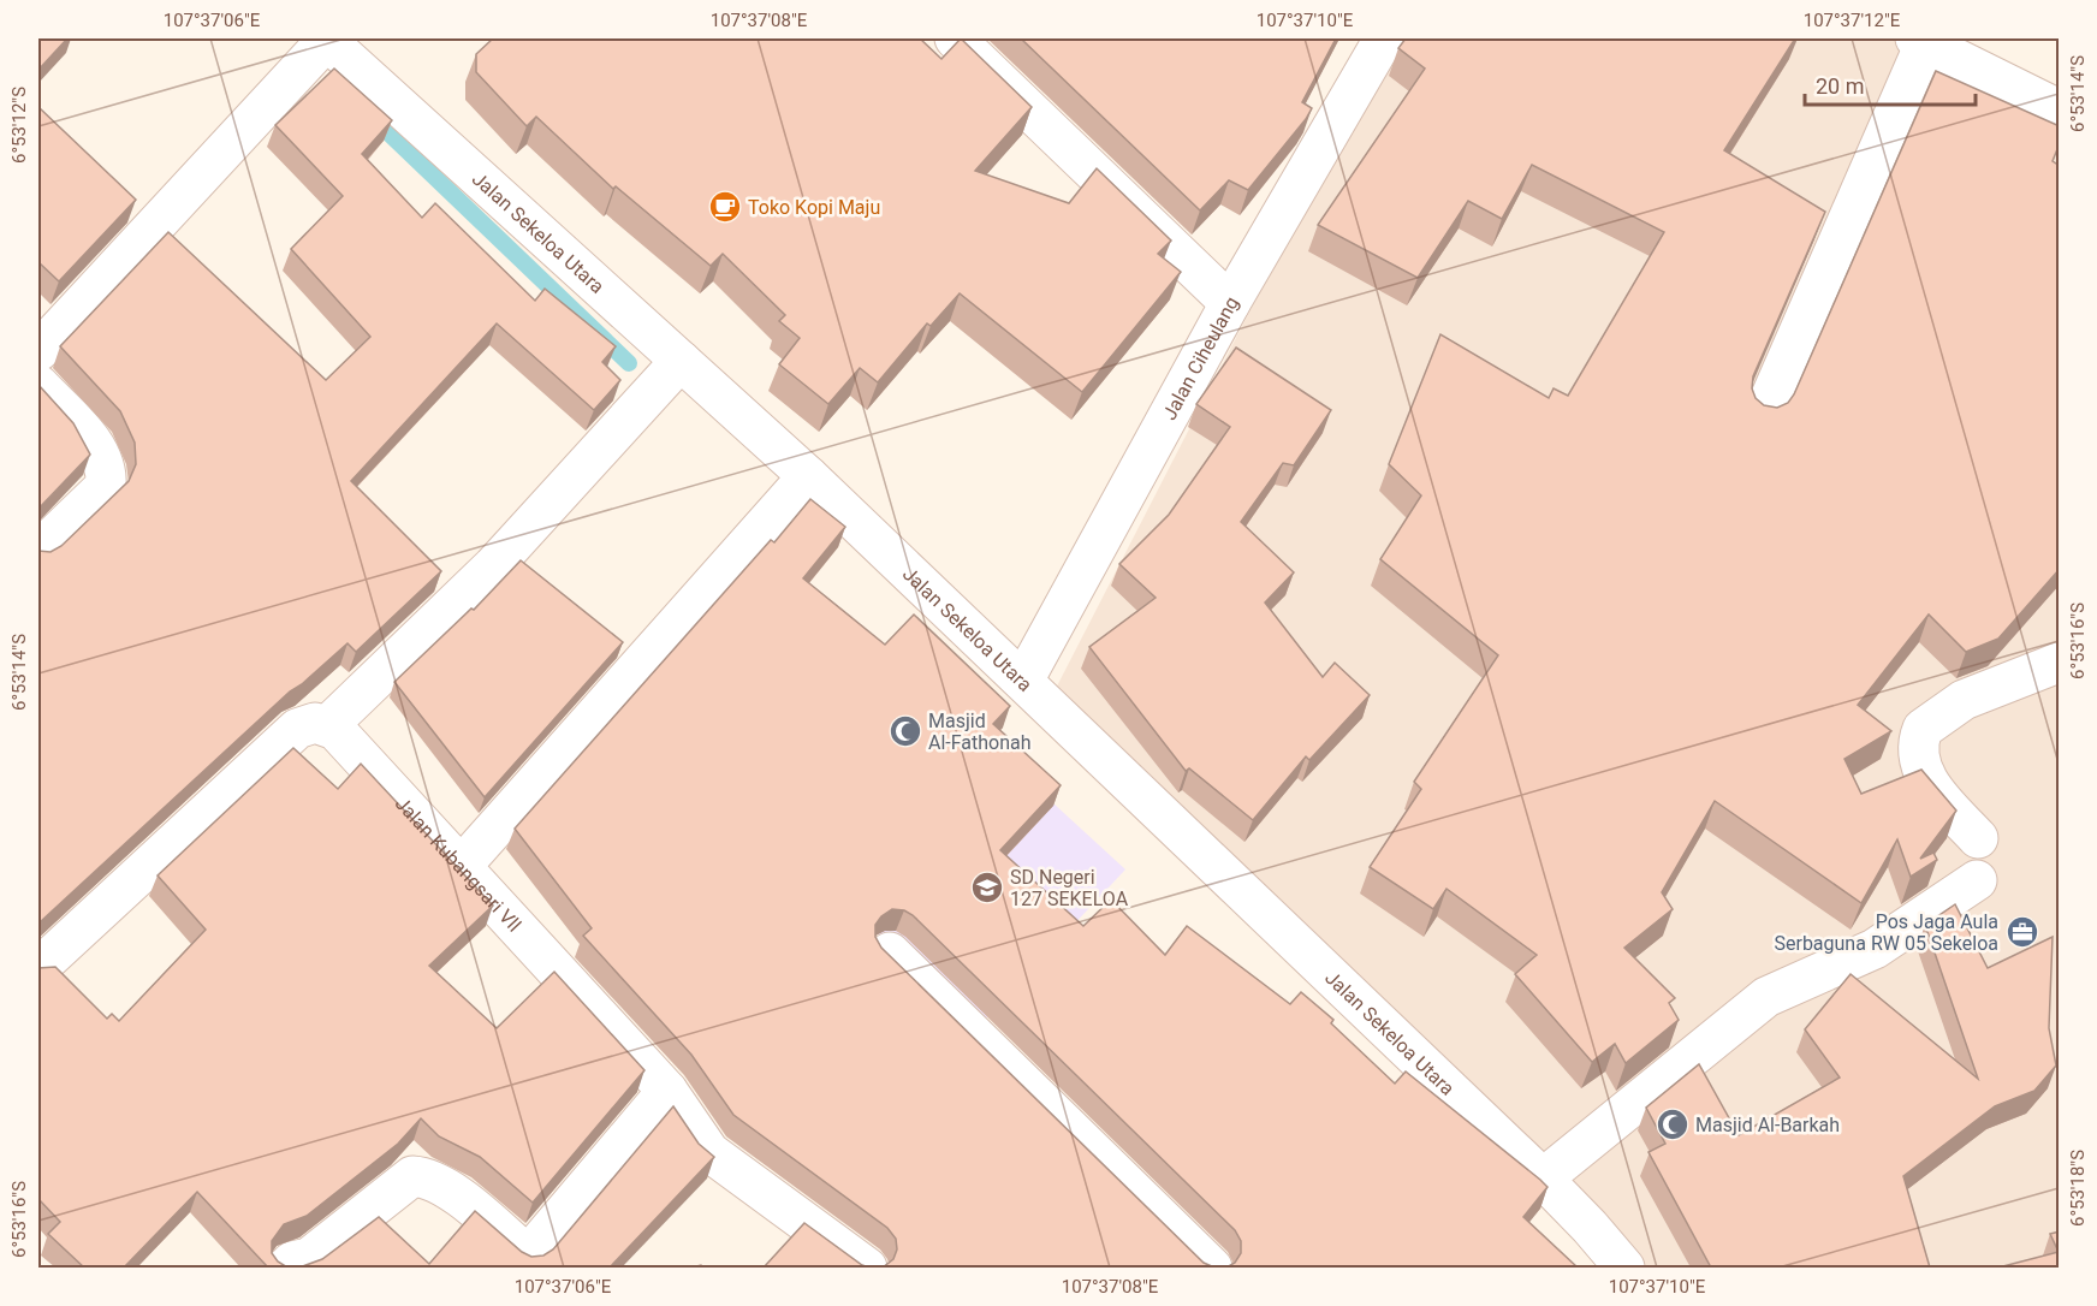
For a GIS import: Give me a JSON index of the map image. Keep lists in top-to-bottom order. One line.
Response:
{"streets":{"street":["Jalan Sekeloa Utara","Jalan Ciheulang","Jalan Kubangsari Vll"]},"crossings":[["Jalan Sekeloa Utara","Jalan Ciheulang"]],"places":{"cafe":["Toko Kopi Maju"],"mosque":["Masjid Al-Fathonah","Masjid Al-Barkah"],"school or university":["SD Negeri 127 SEKELOA"],"office":["Pos Jaga Aula Serbaguna RW 05 Sekeloa"]},"scale_bar":"20 m","coordinates":["107°37'06\"E","107°37'08\"E","107°37'10\"E","107°37'12\"E","6°53'14\"S","6°53'12\"S","6°53'16\"S","6°53'18\"S"]}
